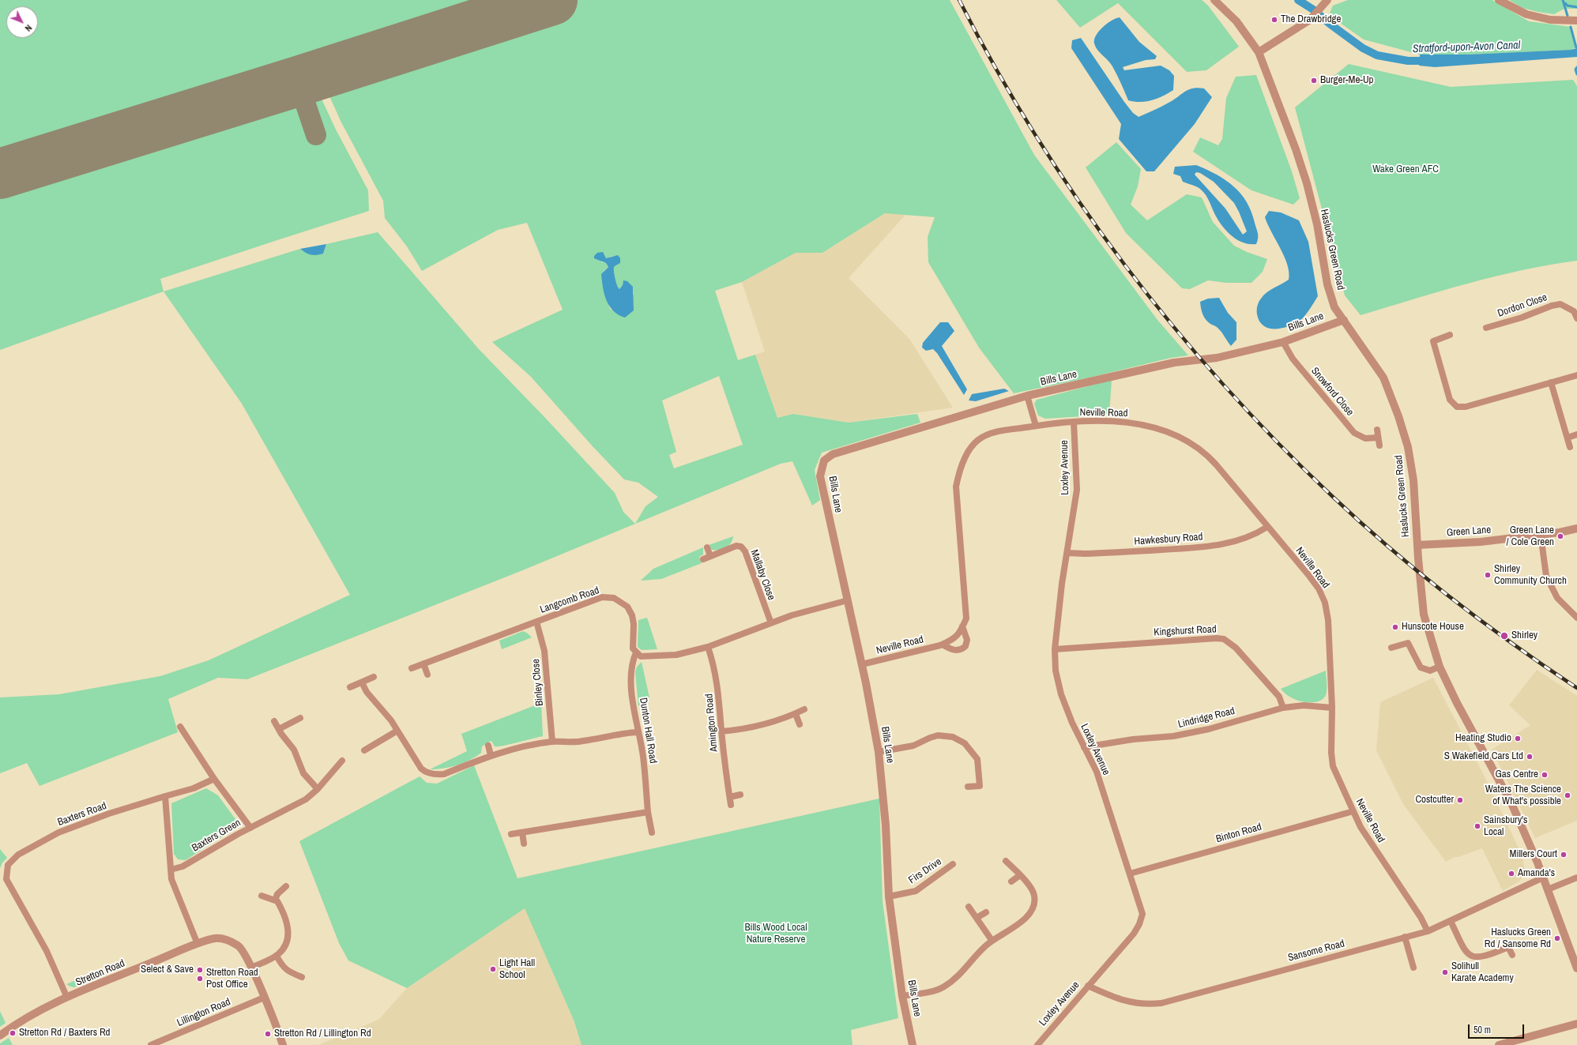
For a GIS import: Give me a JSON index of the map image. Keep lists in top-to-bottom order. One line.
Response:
{"streets":{"street":["Haslucks Green Road","Dordon Close","Bills Lane","Snowford Close","Neville Road","Loxley Avenue","Green Lane","Hawkesbury Road","Mallaby Close","Langcomb Road","Kingshurst Road","Binley Close","Lindridge Road","Amington Road","Dunton Hall Road","Baxters Road","Binton Road","Baxters Green","Firs Drive","Sansome Road","Stretton Road","Lillington Road"]},"crossings":[["Haslucks Green Road","Bills Lane"],["Haslucks Green Road","Green Lane"],["Haslucks Green Road","Sansome Road"],["Bills Lane","Snowford Close"],["Bills Lane","Neville Road"],["Bills Lane","Firs Drive"],["Neville Road","Loxley Avenue"],["Neville Road","Hawkesbury Road"],["Neville Road","Lindridge Road"],["Neville Road","Binton Road"],["Neville Road","Sansome Road"],["Loxley Avenue","Hawkesbury Road"],["Loxley Avenue","Kingshurst Road"],["Loxley Avenue","Lindridge Road"],["Loxley Avenue","Binton Road"],["Loxley Avenue","Sansome Road"],["Langcomb Road","Binley Close"],["Langcomb Road","Dunton Hall Road"],["Kingshurst Road","Lindridge Road"]],"water":["Stratford-upon-Avon Canal"],"parks":["Wake Green AFC","Bills Wood Local Nature Reserve"],"places":["The Drawbridge","Burger-Me-Up","Green Lane / Cole Green","Shirley Community Church","Hunscote House","Shirley","Heating Studio","S Wakefield Cars Ltd","Gas Centre","Waters The Science of What's possible","Costcutter","Sainsbury's Local","Millers Court","Amanda's","Haslucks Green Rd / Sansome Rd","Light Hall School","Select & Save","Solihull Karate Academy","Stretton Road Post Office","Stretton Rd / Baxters Rd","Stretton Rd / Lillington Rd"],"scale_bar":"50 m","north":"bottom right"}
